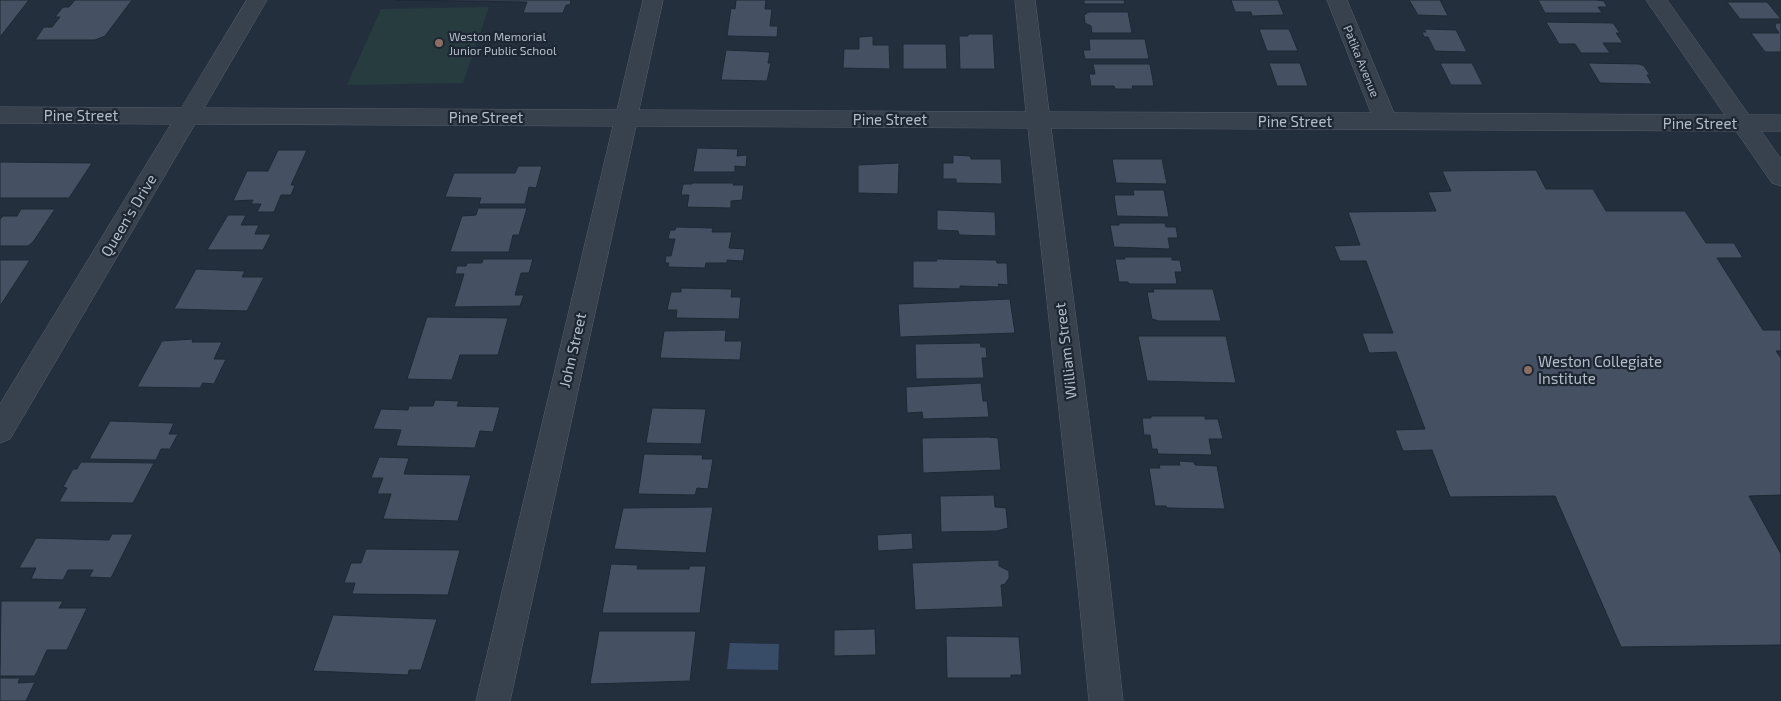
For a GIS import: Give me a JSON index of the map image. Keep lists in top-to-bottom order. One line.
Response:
{"streets":{"street":["Patika Avenue","Pine Street","Queen's Drive","John Street","William Street"]},"crossings":[["Patika Avenue","Pine Street"],["Pine Street","Queen's Drive"],["Pine Street","John Street"],["Pine Street","William Street"]],"places":["Weston Memorial Junior Public School","Weston Collegiate Institute"]}
